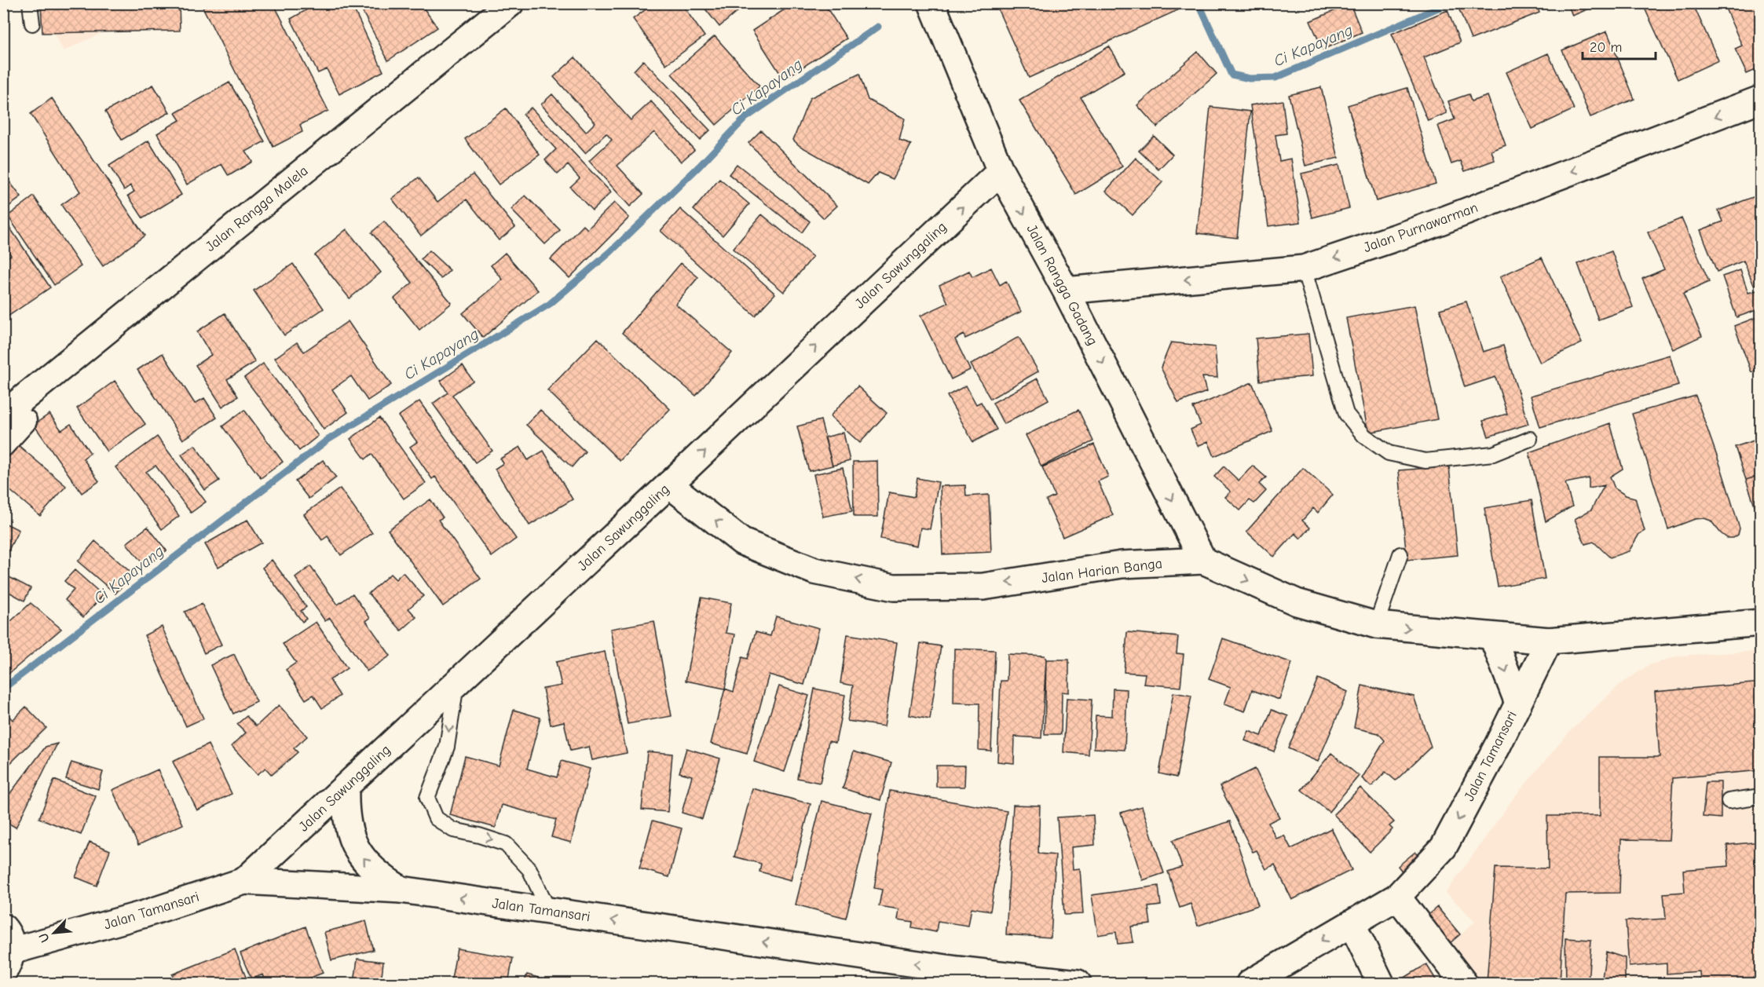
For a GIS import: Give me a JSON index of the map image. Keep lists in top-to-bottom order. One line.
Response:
{"streets":{"street":["Jalan Rangga Malela","Jalan Purnawarman","Jalan Sawunggaling","Jalan Rangga Gadang","Jalan Harian Banga","Jalan Tamansari"]},"crossings":[["Jalan Purnawarman","Jalan Rangga Gadang"],["Jalan Sawunggaling","Jalan Rangga Gadang"],["Jalan Sawunggaling","Jalan Harian Banga"],["Jalan Sawunggaling","Jalan Tamansari"],["Jalan Rangga Gadang","Jalan Harian Banga"],["Jalan Harian Banga","Jalan Tamansari"]],"one_way":["Jalan Purnawarman","Jalan Sawunggaling","Jalan Rangga Gadang","Jalan Tamansari"],"water":["Ci Kapayang"],"scale_bar":"20 m","north":"bottom left"}
